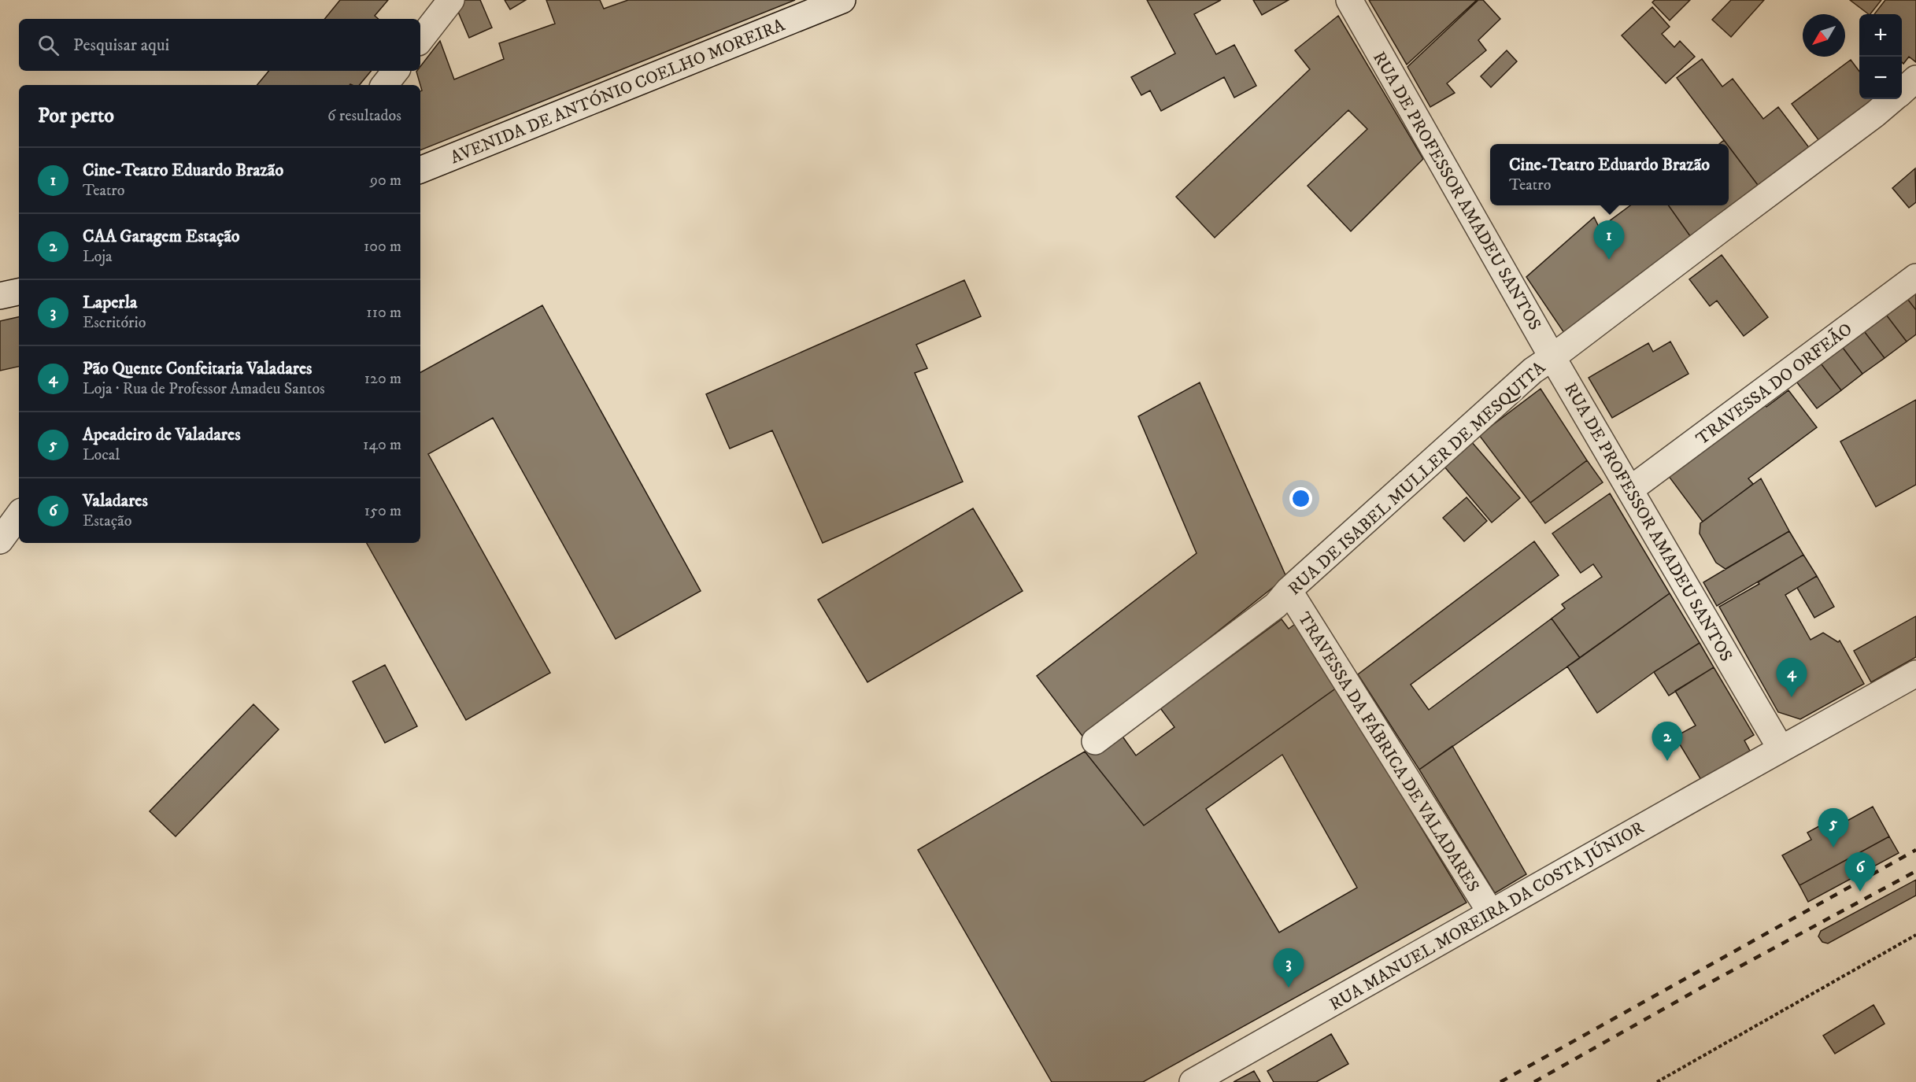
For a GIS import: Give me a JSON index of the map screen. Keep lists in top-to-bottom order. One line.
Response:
{"streets":{"street":["AVENIDA DE ANTÓNIO COELHO MOREIRA","RUA DE PROFESSOR AMADEU SANTOS","TRAVESSA DO ORFEÃO","RUA DE ISABEL MULLER DE MESQUITA","TRAVESSA DA FÁBRICA DE VALADARES","RUA MANUEL MOREIRA DA COSTA JÚNIOR"]},"crossings":[["RUA DE PROFESSOR AMADEU SANTOS","TRAVESSA DO ORFEÃO"],["RUA DE PROFESSOR AMADEU SANTOS","RUA DE ISABEL MULLER DE MESQUITA"],["RUA DE PROFESSOR AMADEU SANTOS","RUA MANUEL MOREIRA DA COSTA JÚNIOR"],["RUA DE ISABEL MULLER DE MESQUITA","TRAVESSA DA FÁBRICA DE VALADARES"],["TRAVESSA DA FÁBRICA DE VALADARES","RUA MANUEL MOREIRA DA COSTA JÚNIOR"]],"north":"bottom left","page":{"map_buttons":["+","−"],"search":"Pesquisar aqui","heading":["Por perto","6 resultados"],"popup":["Cine-Teatro Eduardo Brazão","Teatro"],"list":[{"mark":"1","name":"Cine-Teatro Eduardo Brazão","note":"Teatro","value":"90 m"},{"mark":"2","name":"CAA Garagem Estação","note":"Loja","value":"100 m"},{"mark":"3","name":"Laperla","note":"Escritório","value":"110 m"},{"mark":"4","name":"Pão Quente Confeitaria Valadares","note":"Loja · Rua de Professor Amadeu Santos","value":"120 m"},{"mark":"5","name":"Apeadeiro de Valadares","note":"Local","value":"140 m"},{"mark":"6","name":"Valadares","note":"Estação","value":"150 m"}],"pins":["1","4","2","5","6","3"]}}
